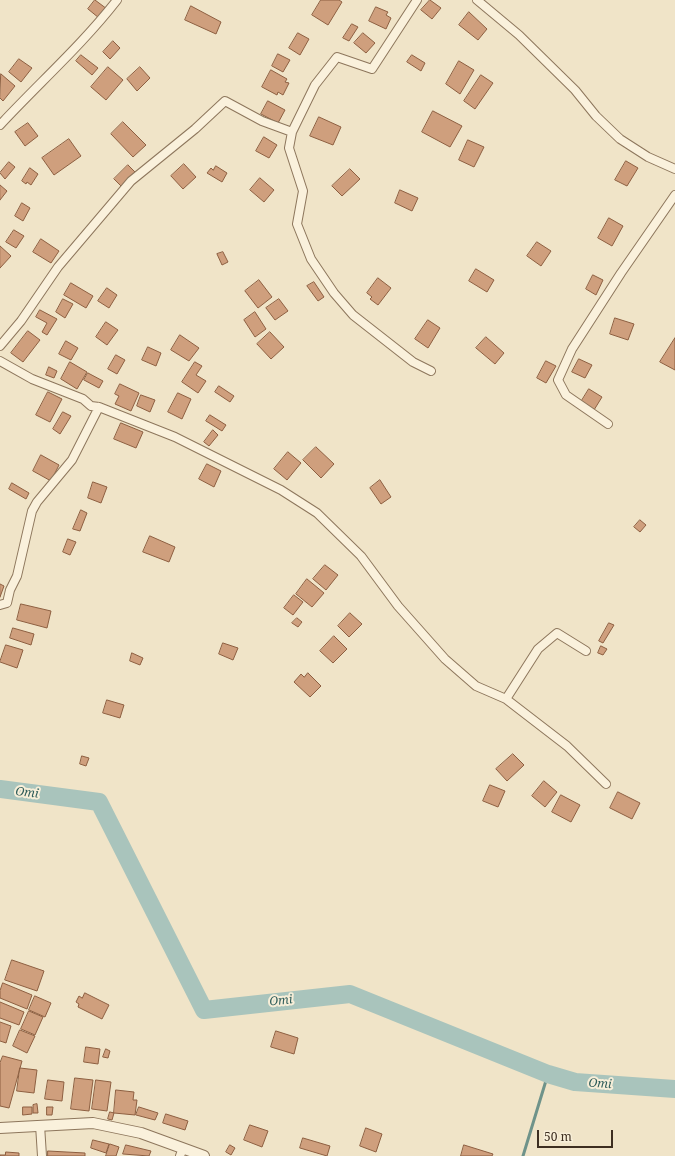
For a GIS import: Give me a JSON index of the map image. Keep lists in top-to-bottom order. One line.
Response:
{"water":["Omi"],"scale_bar":"50 m"}
